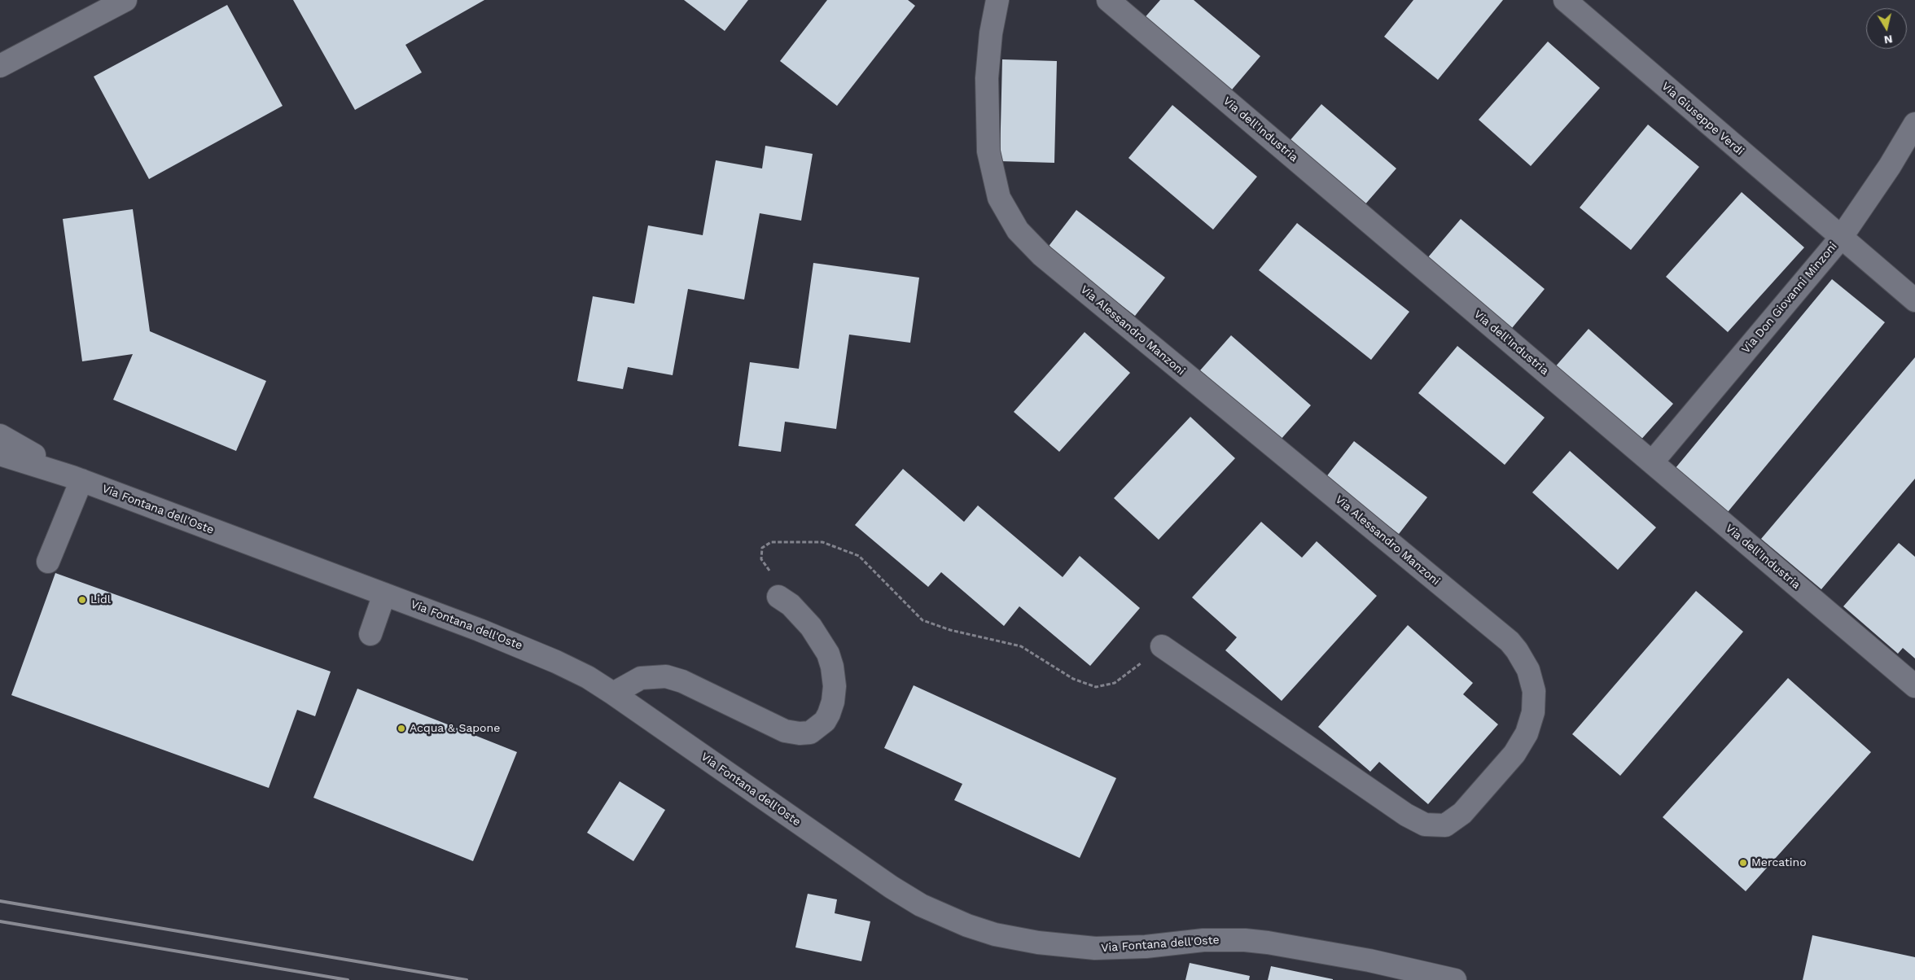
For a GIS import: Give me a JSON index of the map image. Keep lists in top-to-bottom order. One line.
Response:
{"streets":{"street":["Via Giuseppe Verdi","Via dell'Industria","Via Don Giovanni Minzoni","Via Alessandro Manzoni","Via Fontana dell'Oste"]},"crossings":[["Via Giuseppe Verdi","Via Don Giovanni Minzoni"],["Via dell'Industria","Via Don Giovanni Minzoni"]],"places":["Lidl","Acqua & Sapone","Mercatino"],"north":"bottom"}
